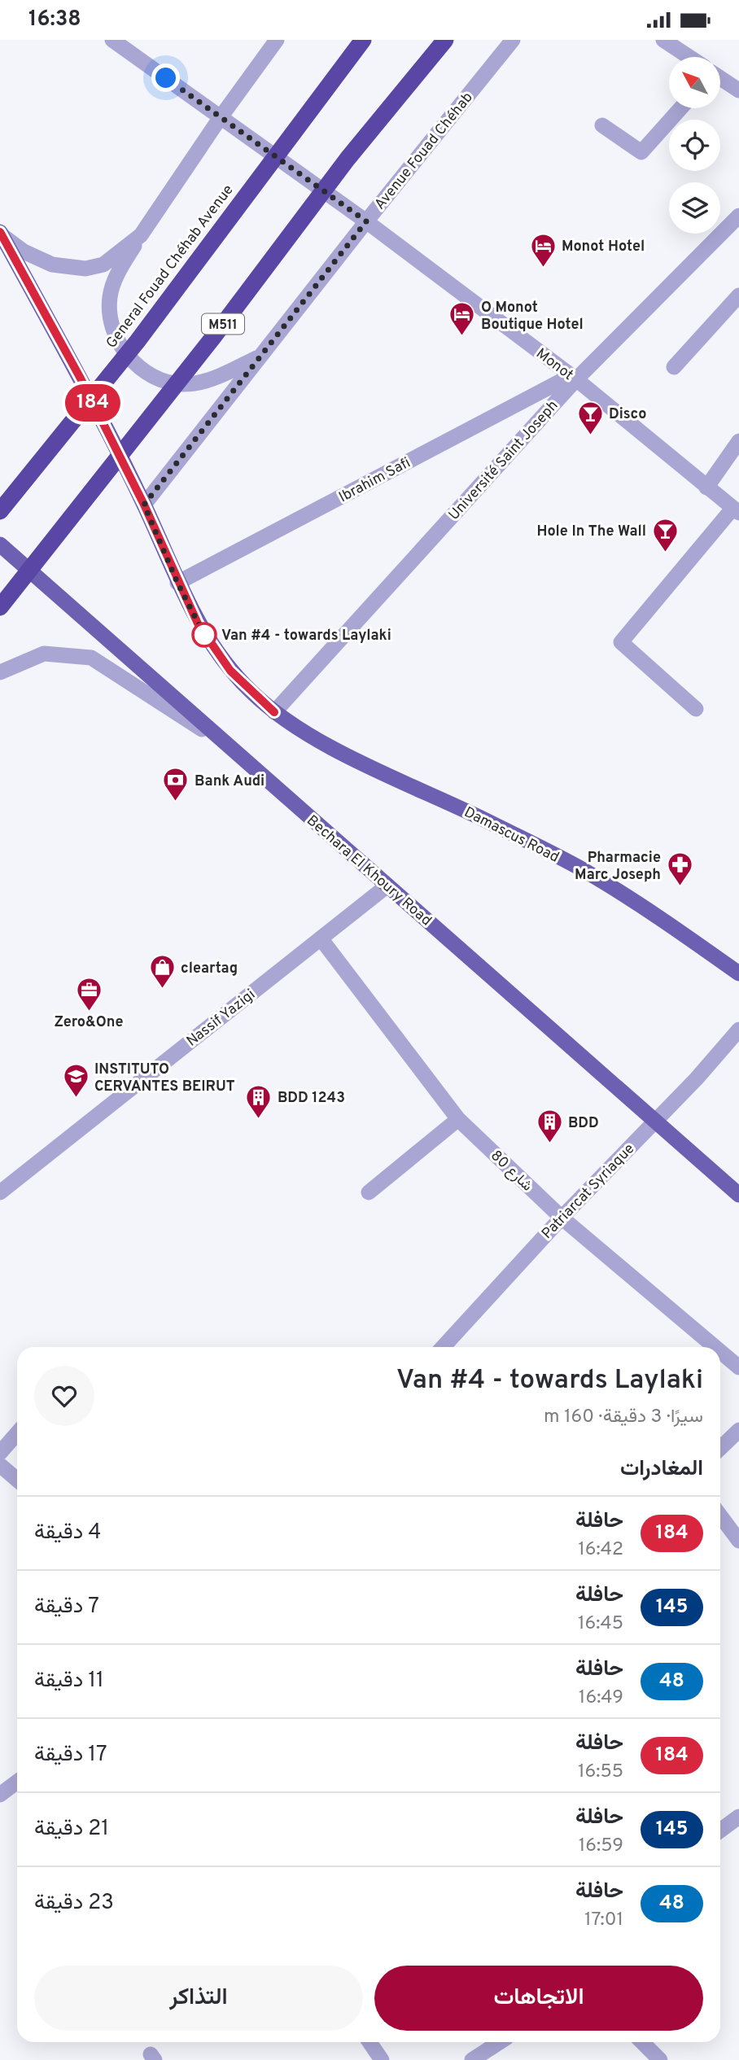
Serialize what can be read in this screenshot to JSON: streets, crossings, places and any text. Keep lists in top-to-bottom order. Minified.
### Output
{"streets":{"highway":["General Fouad Chéhab Avenue","M511"],"main road":["Damascus Road","Bechara El Khoury Road"],"street":["Avenue Fouad Chéhab","Monot","Université Saint Joseph","Ibrahim Safi","Nassif Yazigi","شارع 80","Patriarcat Syriaque"]},"crossings":[["Avenue Fouad Chéhab","Monot"],["Avenue Fouad Chéhab","Damascus Road"],["Monot","Université Saint Joseph"],["Monot","Ibrahim Safi"],["Université Saint Joseph","Ibrahim Safi"],["Université Saint Joseph","Damascus Road"],["Ibrahim Safi","Damascus Road"],["Bechara El Khoury Road","Nassif Yazigi"],["Bechara El Khoury Road","Patriarcat Syriaque"],["Nassif Yazigi","شارع 80"],["شارع 80","Patriarcat Syriaque"]],"places":{"hotel":["Monot Hotel","O Monot Boutique Hotel"],"bar":["Disco","Hole In The Wall"],"other":["Van #4 - towards Laylaki"],"bank":["Bank Audi"],"pharmacy":["Pharmacie Marc Joseph"],"shop":["cleartag"],"office":["Zero&One"],"school or university":["INSTITUTO CERVANTES BEIRUT"],"building":["BDD 1243","BDD"]},"lines":["bus line 184"],"north":"top left","page":{"status":"16:38","on_map":"184","heading":[["Van #4 - towards Laylaki","سيرًا · 3 دقيقة · 160 m"],"المغادرات"],"list":[{"mark":"184","name":"حافلة","note":"16:42","value":"4 دقيقة"},{"mark":"145","name":"حافلة","note":"16:45","value":"7 دقيقة"},{"mark":"48","name":"حافلة","note":"16:49","value":"11 دقيقة"},{"mark":"184","name":"حافلة","note":"16:55","value":"17 دقيقة"},{"mark":"145","name":"حافلة","note":"16:59","value":"21 دقيقة"},{"mark":"48","name":"حافلة","note":"17:01","value":"23 دقيقة"}],"buttons":["الاتجاهات","التذاكر"]}}
